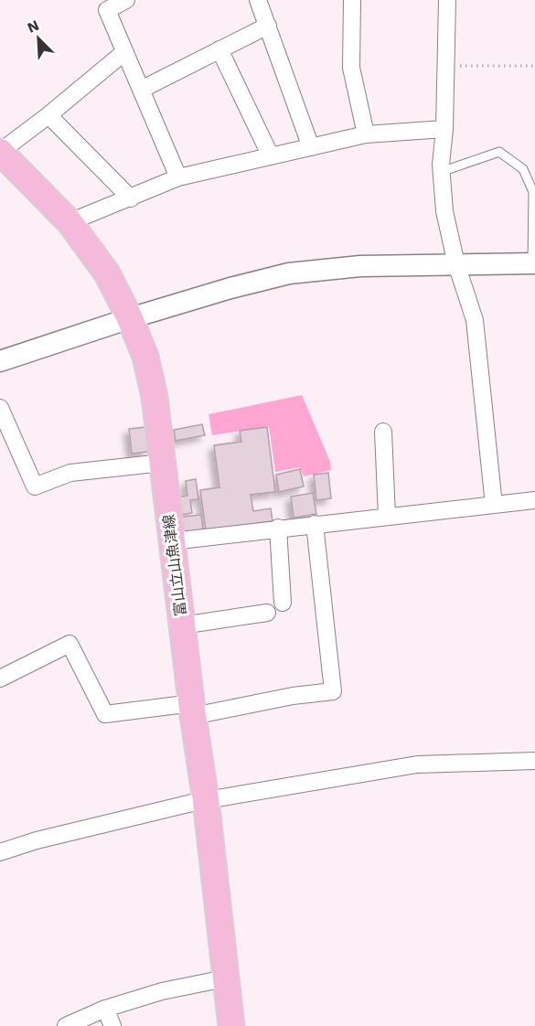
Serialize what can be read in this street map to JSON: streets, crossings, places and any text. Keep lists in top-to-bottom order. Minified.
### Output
{"streets":{"main road":["富山立山魚津線"]},"north":"top left"}
